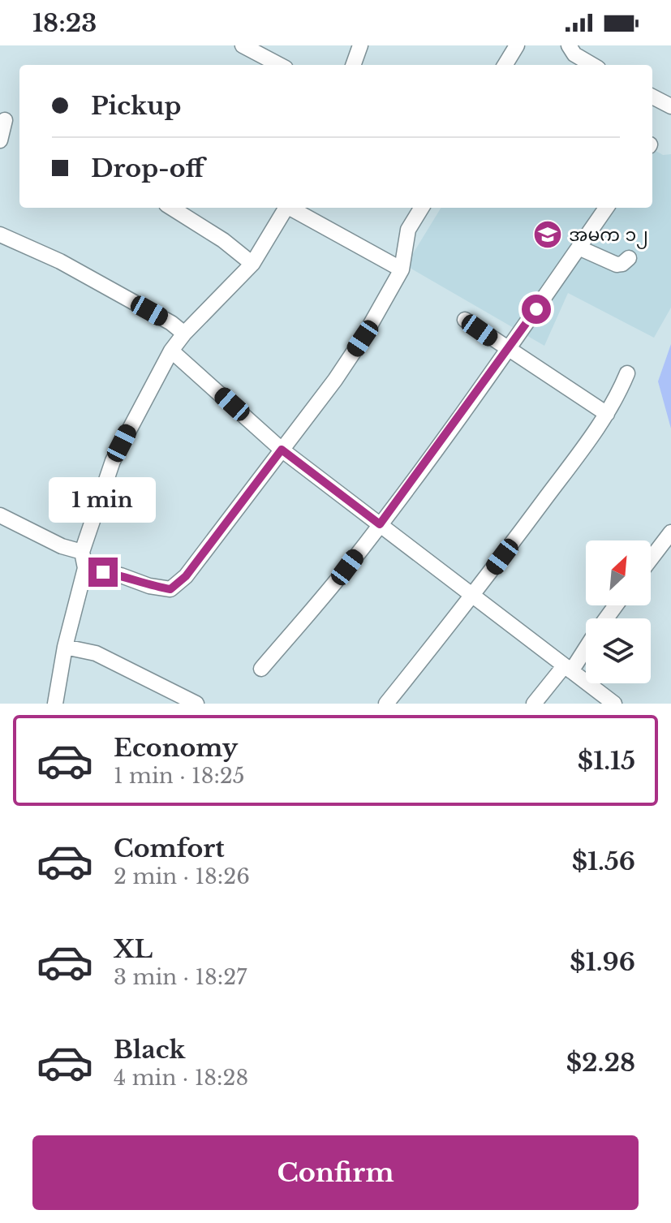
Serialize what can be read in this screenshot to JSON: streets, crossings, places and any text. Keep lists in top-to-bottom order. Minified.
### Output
{"places":{"school or university":["အမက ၁၂"]},"north":"top right","page":{"status":"18:23","banner":["Pickup","Drop-off"],"bubble":"1 min","list":[{"name":"Economy","note":"1 min · 18:25","value":"$1.15"},{"name":"Comfort","note":"2 min · 18:26","value":"$1.56"},{"name":"XL","note":"3 min · 18:27","value":"$1.96"},{"name":"Black","note":"4 min · 18:28","value":"$2.28"}],"buttons":"Confirm"}}
